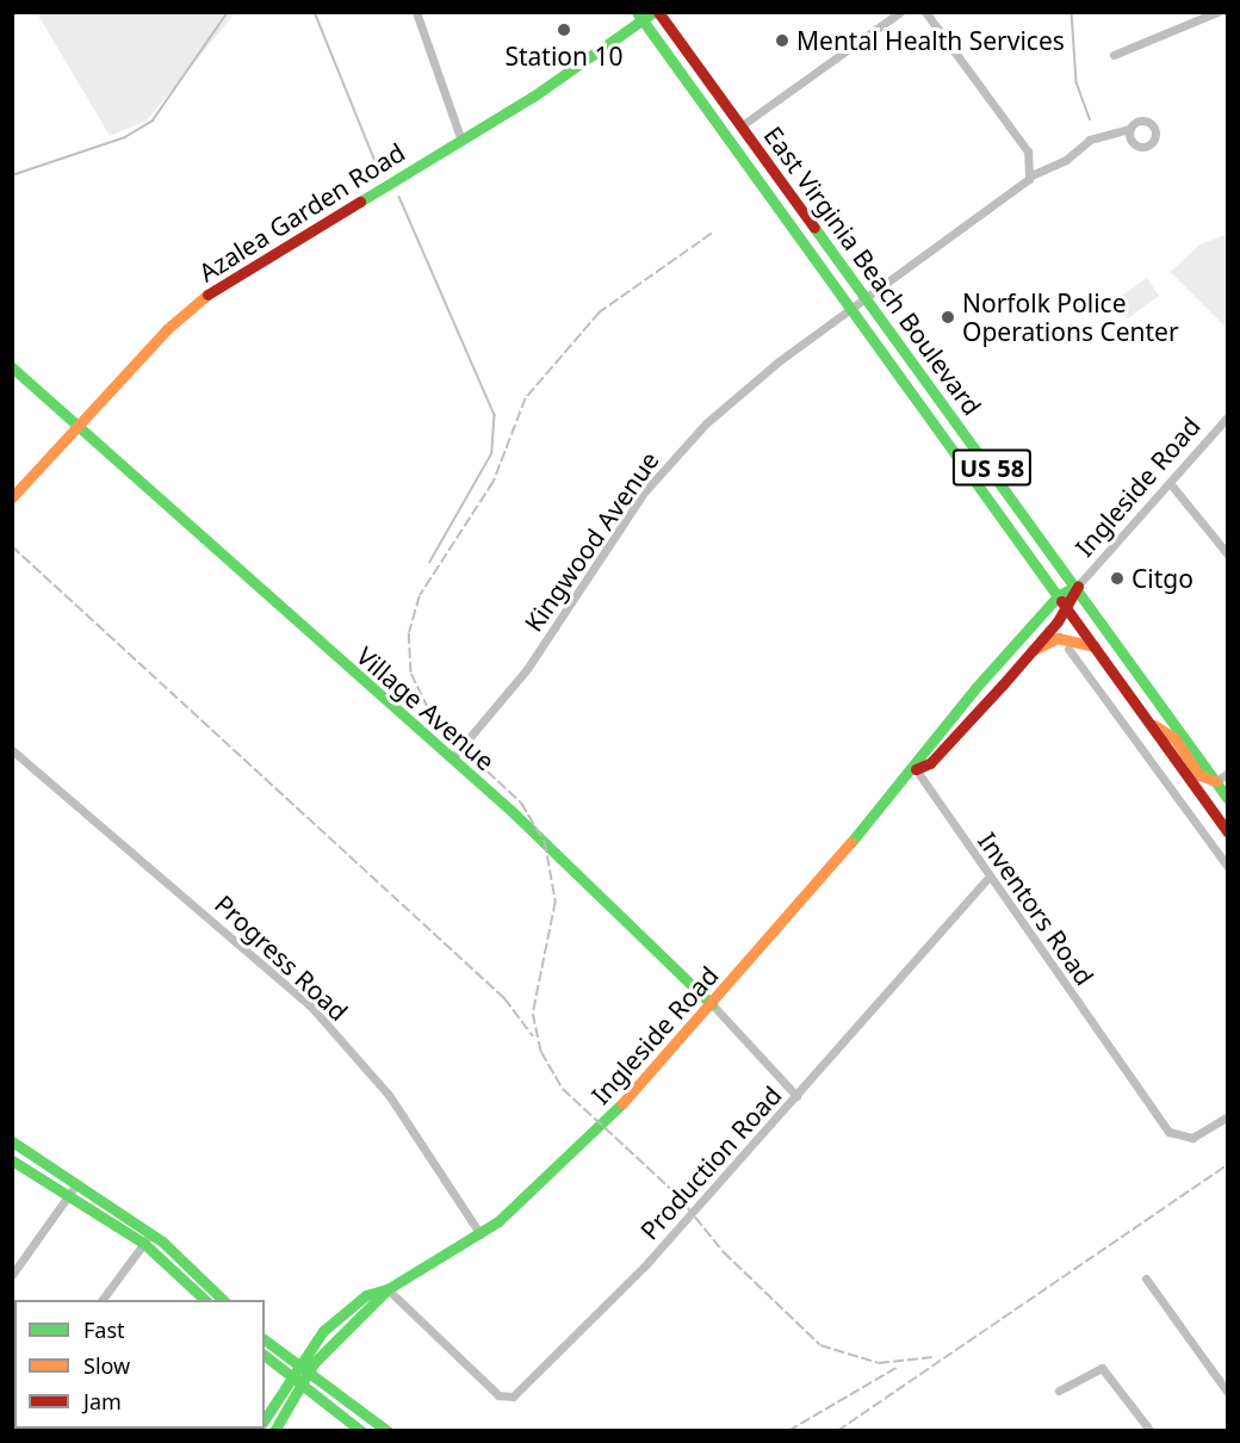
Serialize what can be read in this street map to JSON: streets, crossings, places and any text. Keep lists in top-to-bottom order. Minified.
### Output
{"streets":{"main road":["Azalea Garden Road","East Virginia Beach Boulevard","US 58","Ingleside Road","Village Avenue"],"street":["Kingwood Avenue","Inventors Road","Progress Road","Production Road"]},"crossings":[["Azalea Garden Road","East Virginia Beach Boulevard"],["Azalea Garden Road","Village Avenue"],["East Virginia Beach Boulevard","Ingleside Road"],["East Virginia Beach Boulevard","Kingwood Avenue"],["Ingleside Road","Village Avenue"],["Ingleside Road","Inventors Road"],["Ingleside Road","Progress Road"],["Ingleside Road","Production Road"],["Kingwood Avenue","Village Avenue"],["Village Avenue","Production Road"],["Inventors Road","Production Road"]],"places":["Station 10","Mental Health Services","Norfolk Police Operations Center","Citgo"],"legend":["Fast","Slow","Jam"]}
